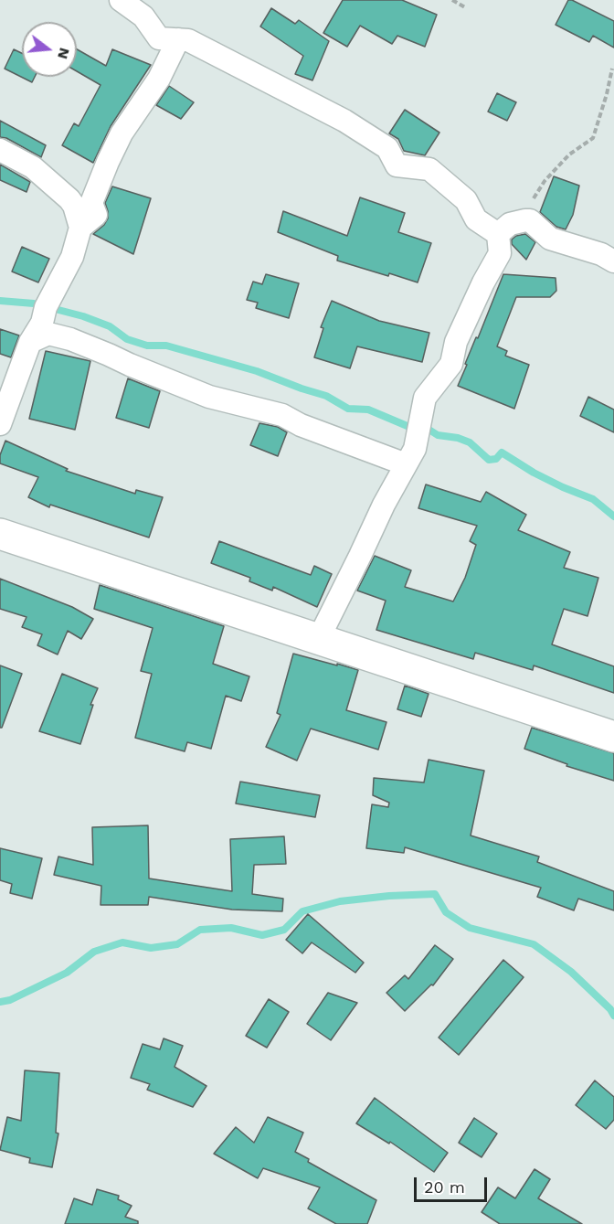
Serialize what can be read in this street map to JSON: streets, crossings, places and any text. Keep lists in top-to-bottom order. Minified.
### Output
{"scale_bar":"20 m","north":"right"}
